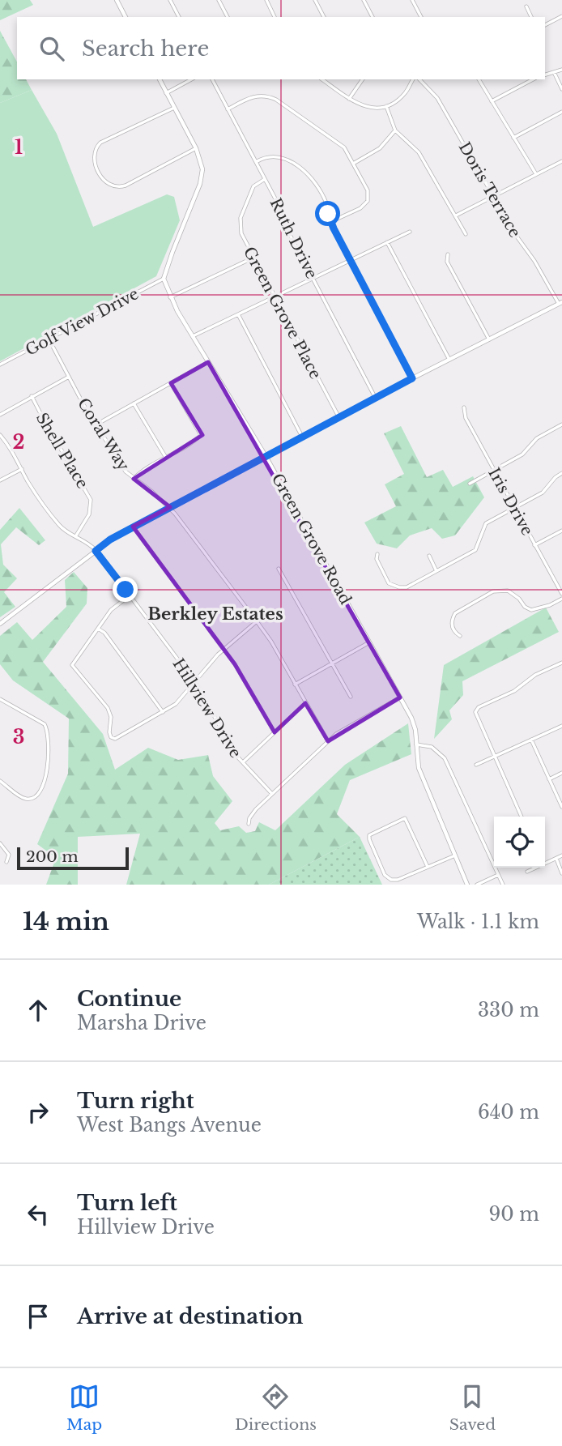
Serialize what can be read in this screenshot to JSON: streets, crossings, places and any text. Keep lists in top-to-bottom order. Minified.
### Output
{"streets":{"street":["Doris Terrace","Ruth Drive","Green Grove Place","Golf View Drive","Coral Way","Shell Place","Iris Drive","Green Grove Road","Hillview Drive"]},"crossings":[["Ruth Drive","Green Grove Place"],["Golf View Drive","Coral Way"],["Golf View Drive","Green Grove Road"],["Shell Place","Hillview Drive"]],"districts":["Berkley Estates"],"scale_bar":"200 m","page":{"search":"Search here","scale":"200 m","heading":["14 min","Walk · 1.1 km"],"list":[["Continue","Marsha Drive","330 m"],["Turn right","West Bangs Avenue","640 m"],["Turn left","Hillview Drive","90 m"],"Arrive at destination"],"nav":["Map","Directions","Saved"]},"grid":{"rows":["1","2","3"]}}
